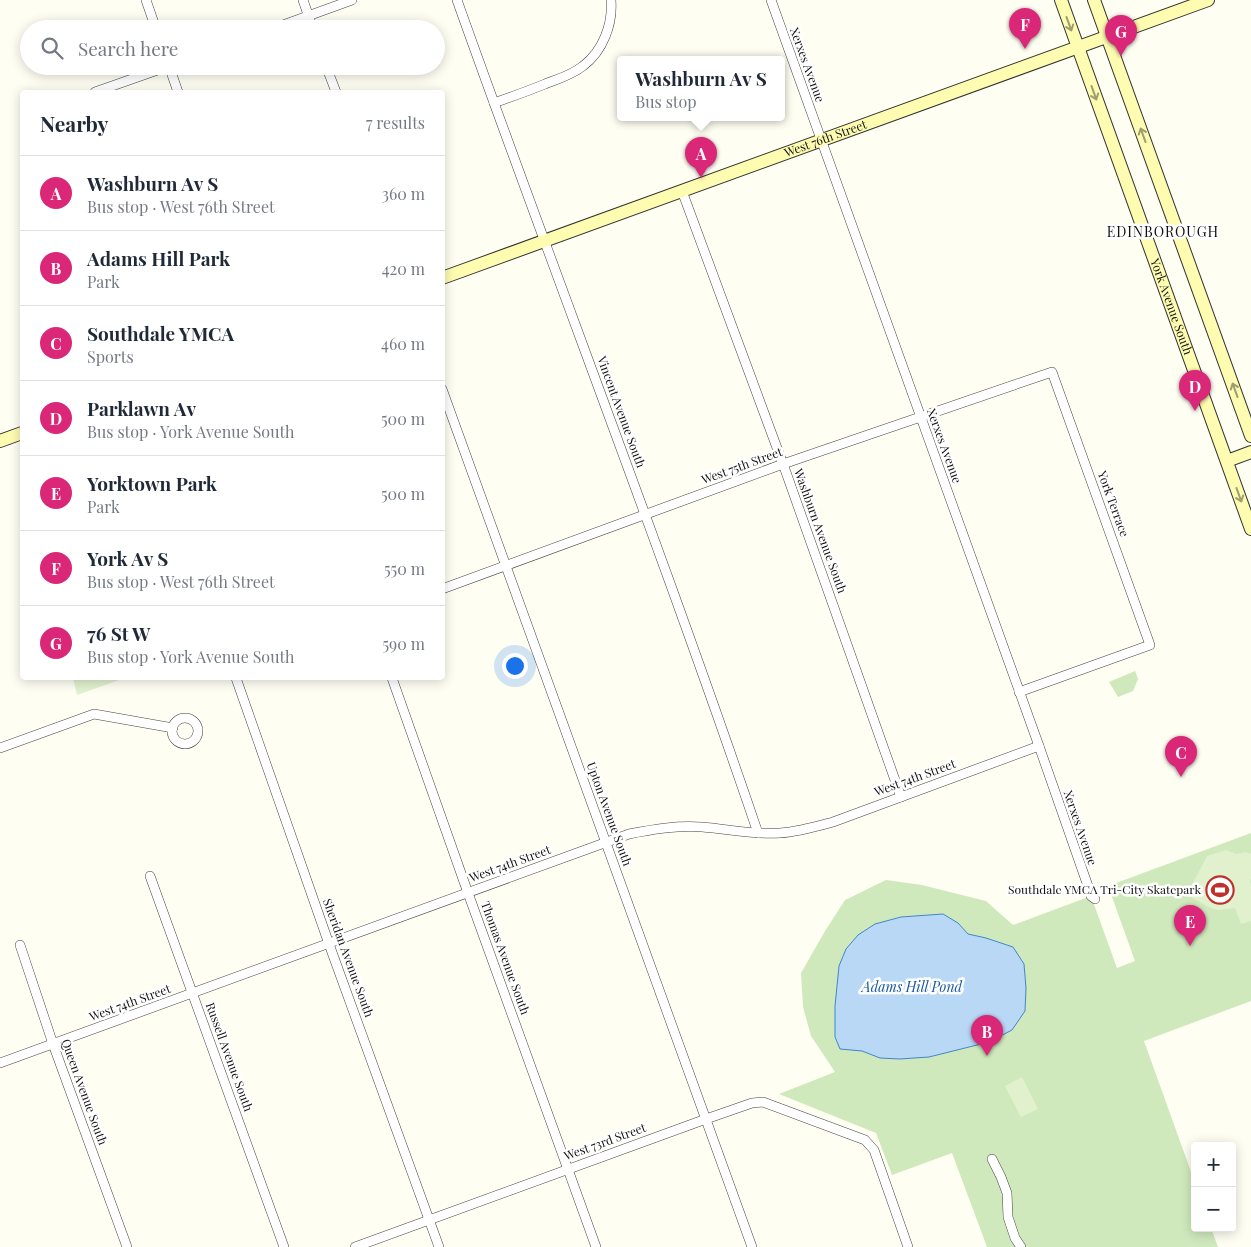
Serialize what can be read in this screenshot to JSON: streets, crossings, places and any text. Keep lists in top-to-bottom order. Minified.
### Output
{"streets":{"street":["Xerxes Avenue","West 76th Street","York Avenue South","Vincent Avenue South","West 75th Street","York Terrace","Washburn Avenue South","West 74th Street","Upton Avenue South","Sheridan Avenue South","Thomas Avenue South","Russell Avenue South","Queen Avenue South","West 73rd Street"]},"crossings":[["Xerxes Avenue","West 76th Street"],["Xerxes Avenue","West 75th Street"],["Xerxes Avenue","York Terrace"],["Xerxes Avenue","West 74th Street"],["West 76th Street","York Avenue South"],["West 76th Street","Vincent Avenue South"],["West 76th Street","Washburn Avenue South"],["Vincent Avenue South","West 75th Street"],["Vincent Avenue South","West 74th Street"],["West 75th Street","York Terrace"],["West 75th Street","Washburn Avenue South"],["West 75th Street","Upton Avenue South"],["Washburn Avenue South","West 74th Street"],["West 74th Street","Upton Avenue South"],["West 74th Street","Sheridan Avenue South"],["West 74th Street","Thomas Avenue South"],["West 74th Street","Russell Avenue South"],["West 74th Street","Queen Avenue South"],["Upton Avenue South","West 73rd Street"],["Sheridan Avenue South","West 73rd Street"],["Thomas Avenue South","West 73rd Street"]],"districts":["EDINBOROUGH"],"water":["Adams Hill Pond"],"places":{"sports":["Southdale YMCA Tri-City Skatepark"]},"page":{"pins":["F","G","A","D","C","E","B"],"search":"Search here","popup":["Washburn Av S","Bus stop"],"heading":["Nearby","7 results"],"list":[{"mark":"A","name":"Washburn Av S","note":"Bus stop · West 76th Street","value":"360 m"},{"mark":"B","name":"Adams Hill Park","note":"Park","value":"420 m"},{"mark":"C","name":"Southdale YMCA","note":"Sports","value":"460 m"},{"mark":"D","name":"Parklawn Av","note":"Bus stop · York Avenue South","value":"500 m"},{"mark":"E","name":"Yorktown Park","note":"Park","value":"500 m"},{"mark":"F","name":"York Av S","note":"Bus stop · West 76th Street","value":"550 m"},{"mark":"G","name":"76 St W","note":"Bus stop · York Avenue South","value":"590 m"}],"map_buttons":["+","−"]}}
